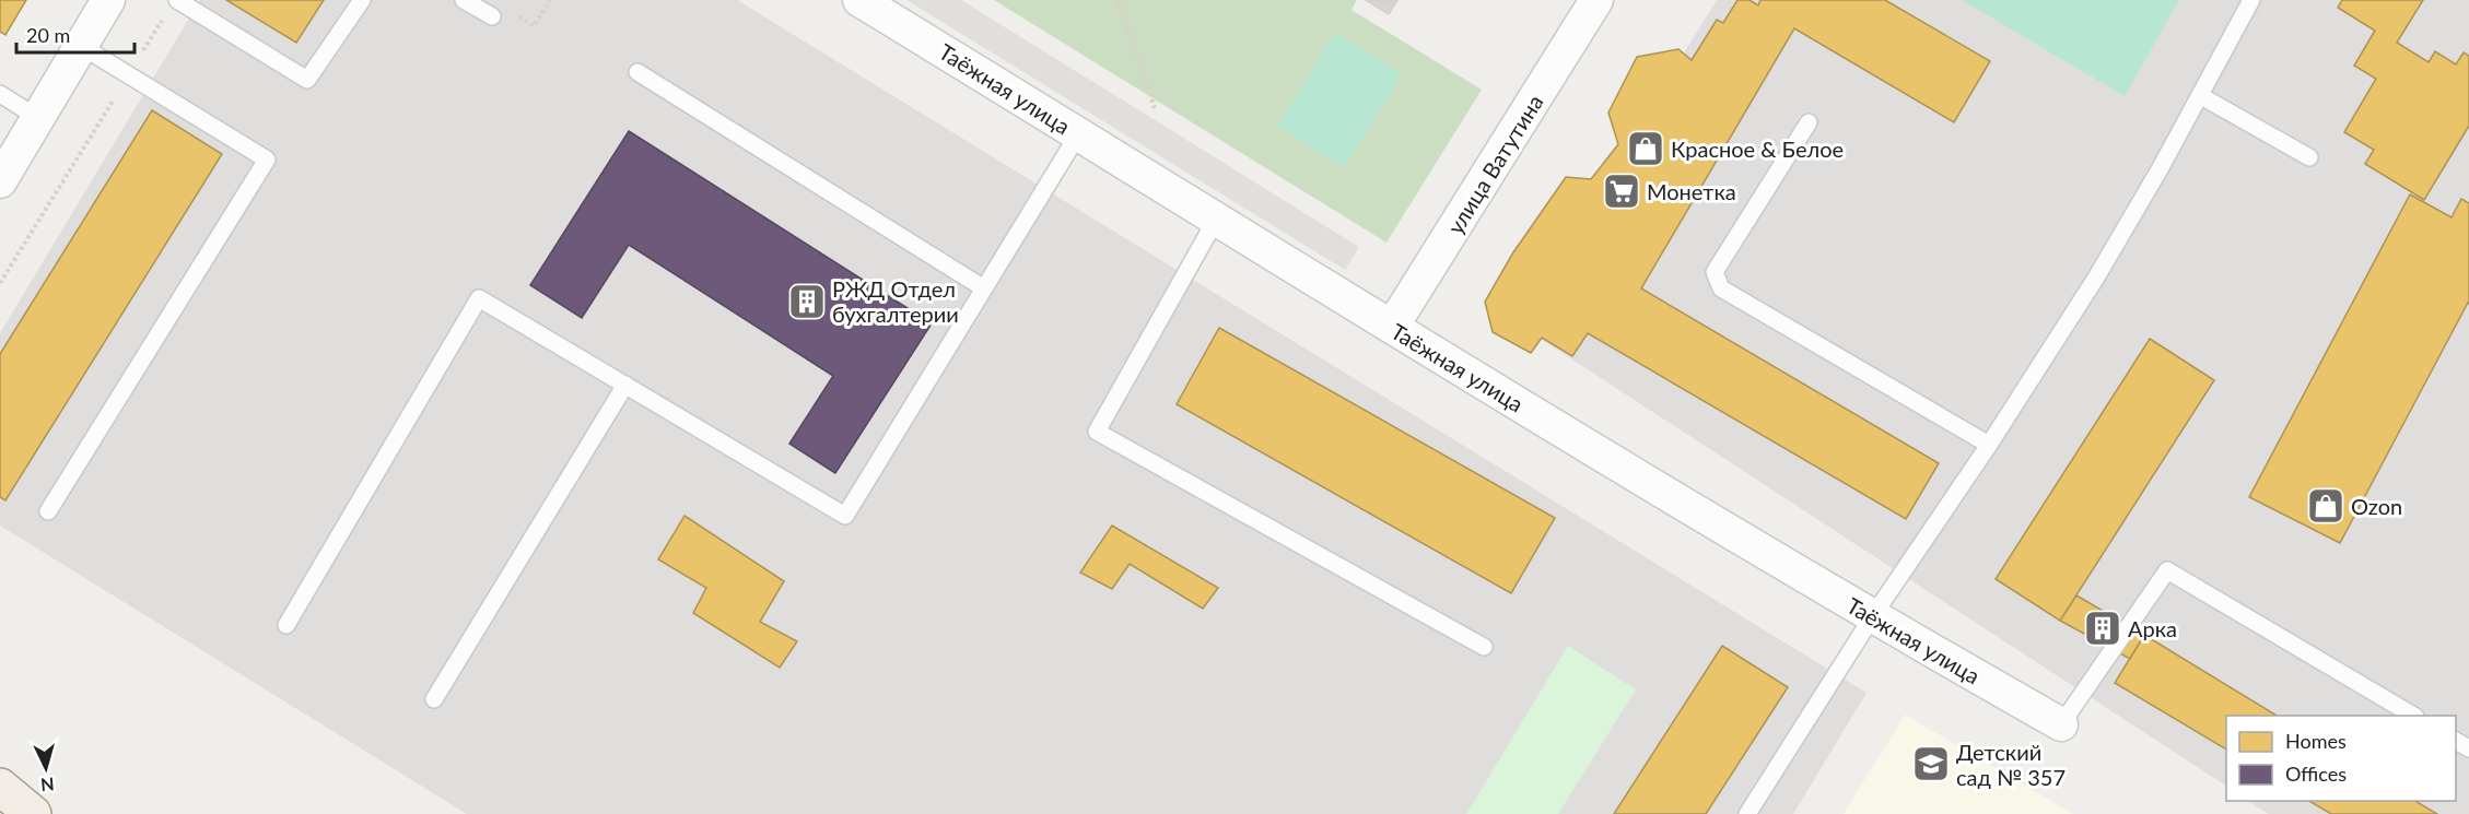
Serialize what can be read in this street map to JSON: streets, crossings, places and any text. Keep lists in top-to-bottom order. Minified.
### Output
{"streets":{"street":["Таёжная улица","улица Ватутина"]},"crossings":[["Таёжная улица","улица Ватутина"]],"places":{"shop":["Красное & Белое","Ozon"],"supermarket":["Монетка"],"building":["РЖД Отдел бухгалтерии","Арка"],"school or university":["Детский сад № 357"]},"legend":["Homes","Offices"],"scale_bar":"20 m","north":"bottom"}
